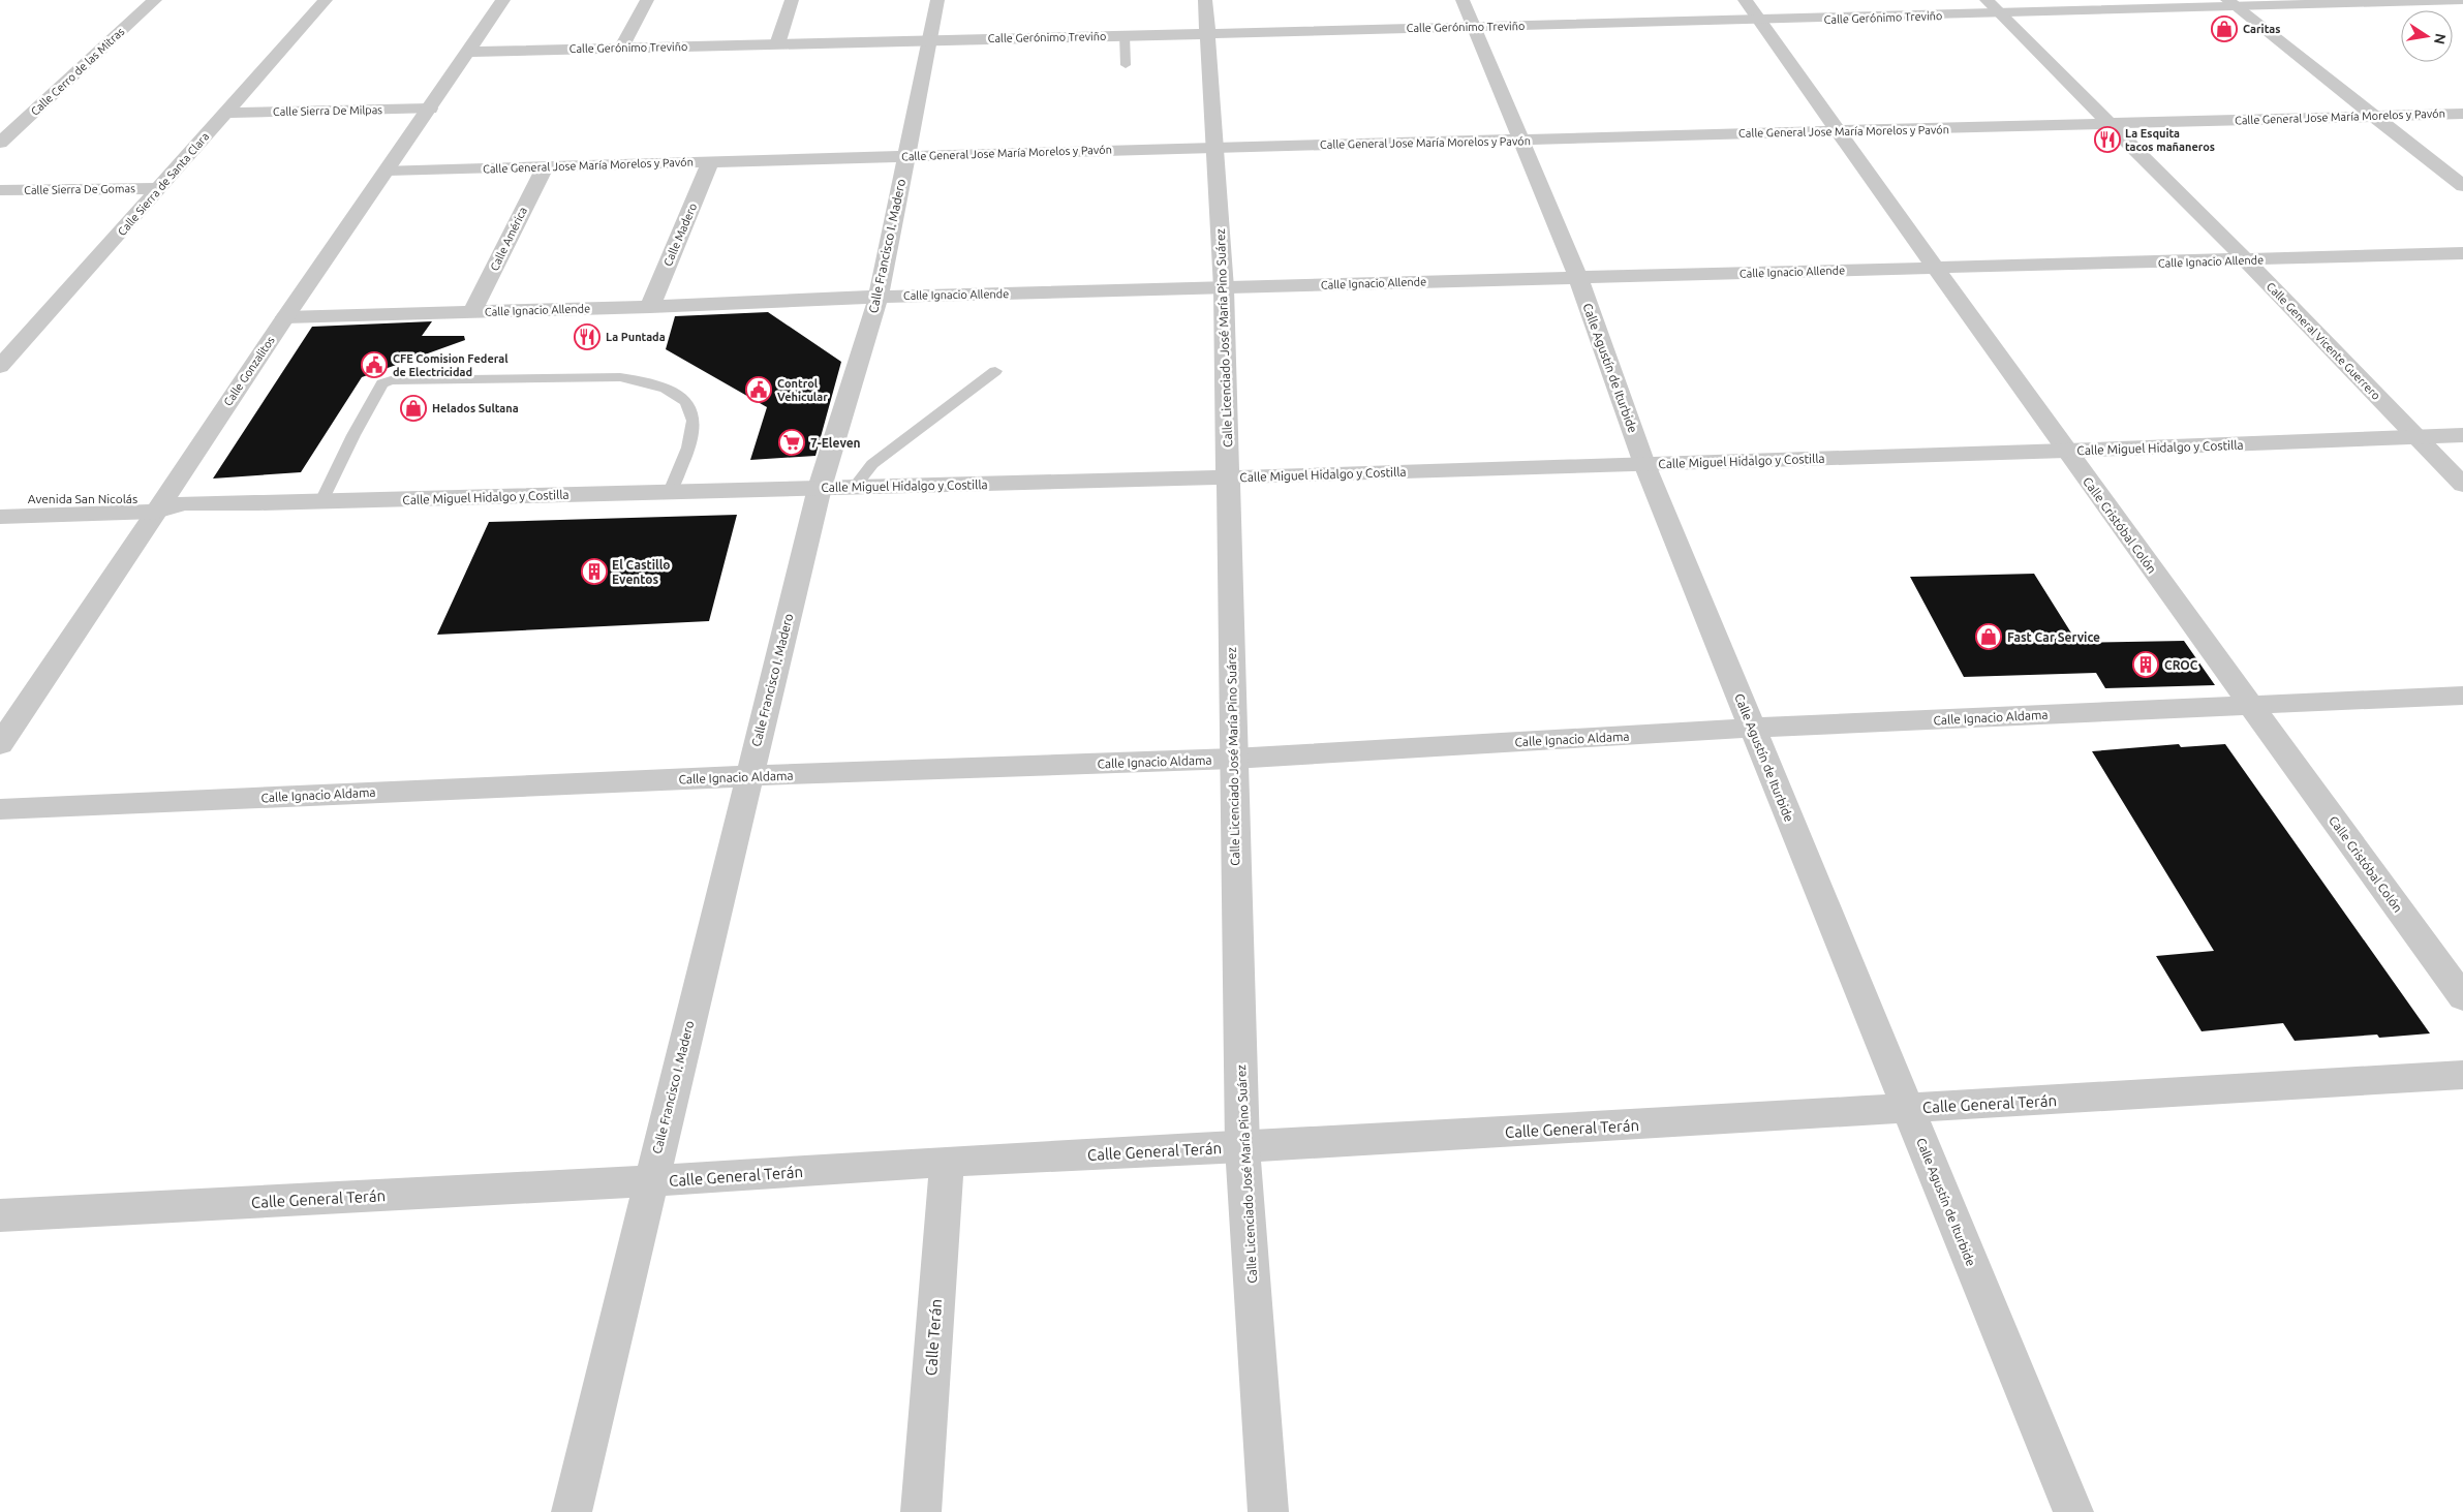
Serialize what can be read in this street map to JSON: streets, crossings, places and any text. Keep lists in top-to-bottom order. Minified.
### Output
{"streets":{"street":["Calle Gerónimo Treviño","Calle Cerro de las Mitras","Calle Sierra De Milpas","Calle General Jose María Morelos y Pavón","Calle Sierra de Santa Clara","Calle Sierra De Gomas","Calle Madero","Calle América","Calle Francisco I. Madero","Calle Ignacio Allende","Calle Licenciado José María Pino Suárez","Calle General Vicente Guerrero","Calle Agustín de Iturbide","Calle Gonzalitos","Calle Miguel Hidalgo y Costilla","Avenida San Nicolás","Calle Cristóbal Colón","Calle Ignacio Aldama","Calle General Terán","Calle Terán"]},"crossings":[["Calle Gerónimo Treviño","Calle Francisco I. Madero"],["Calle Gerónimo Treviño","Calle Licenciado José María Pino Suárez"],["Calle Gerónimo Treviño","Calle General Vicente Guerrero"],["Calle Gerónimo Treviño","Calle Agustín de Iturbide"],["Calle Gerónimo Treviño","Calle Gonzalitos"],["Calle Gerónimo Treviño","Calle Cristóbal Colón"],["Calle Sierra De Milpas","Calle Sierra de Santa Clara"],["Calle Sierra De Milpas","Calle Gonzalitos"],["Calle General Jose María Morelos y Pavón","Calle Madero"],["Calle General Jose María Morelos y Pavón","Calle América"],["Calle General Jose María Morelos y Pavón","Calle Francisco I. Madero"],["Calle General Jose María Morelos y Pavón","Calle Licenciado José María Pino Suárez"],["Calle General Jose María Morelos y Pavón","Calle General Vicente Guerrero"],["Calle General Jose María Morelos y Pavón","Calle Agustín de Iturbide"],["Calle General Jose María Morelos y Pavón","Calle Gonzalitos"],["Calle General Jose María Morelos y Pavón","Calle Cristóbal Colón"],["Calle Sierra de Santa Clara","Calle Sierra De Gomas"],["Calle Madero","Calle Ignacio Allende"],["Calle América","Calle Ignacio Allende"],["Calle Francisco I. Madero","Calle Ignacio Allende"],["Calle Francisco I. Madero","Calle Miguel Hidalgo y Costilla"],["Calle Francisco I. Madero","Calle Ignacio Aldama"],["Calle Francisco I. Madero","Calle General Terán"],["Calle Ignacio Allende","Calle Licenciado José María Pino Suárez"],["Calle Ignacio Allende","Calle General Vicente Guerrero"],["Calle Ignacio Allende","Calle Agustín de Iturbide"],["Calle Ignacio Allende","Calle Gonzalitos"],["Calle Ignacio Allende","Calle Cristóbal Colón"],["Calle Licenciado José María Pino Suárez","Calle Miguel Hidalgo y Costilla"],["Calle Licenciado José María Pino Suárez","Calle Ignacio Aldama"],["Calle Licenciado José María Pino Suárez","Calle General Terán"],["Calle General Vicente Guerrero","Calle Miguel Hidalgo y Costilla"],["Calle Agustín de Iturbide","Calle Miguel Hidalgo y Costilla"],["Calle Agustín de Iturbide","Calle Ignacio Aldama"],["Calle Agustín de Iturbide","Calle General Terán"],["Calle Gonzalitos","Calle Miguel Hidalgo y Costilla"],["Calle Gonzalitos","Avenida San Nicolás"],["Calle Miguel Hidalgo y Costilla","Avenida San Nicolás"],["Calle Miguel Hidalgo y Costilla","Calle Cristóbal Colón"],["Calle Cristóbal Colón","Calle Ignacio Aldama"],["Calle General Terán","Calle Terán"]],"places":{"shop":["Caritas","Helados Sultana","Fast Car Service"],"restaurant":["La Esquita tacos mañaneros","La Puntada"],"public building":["CFE Comision Federal de Electricidad","Control Vehicular"],"supermarket":["7-Eleven"],"building":["El Castillo Eventos","CROC"]},"north":"right"}
